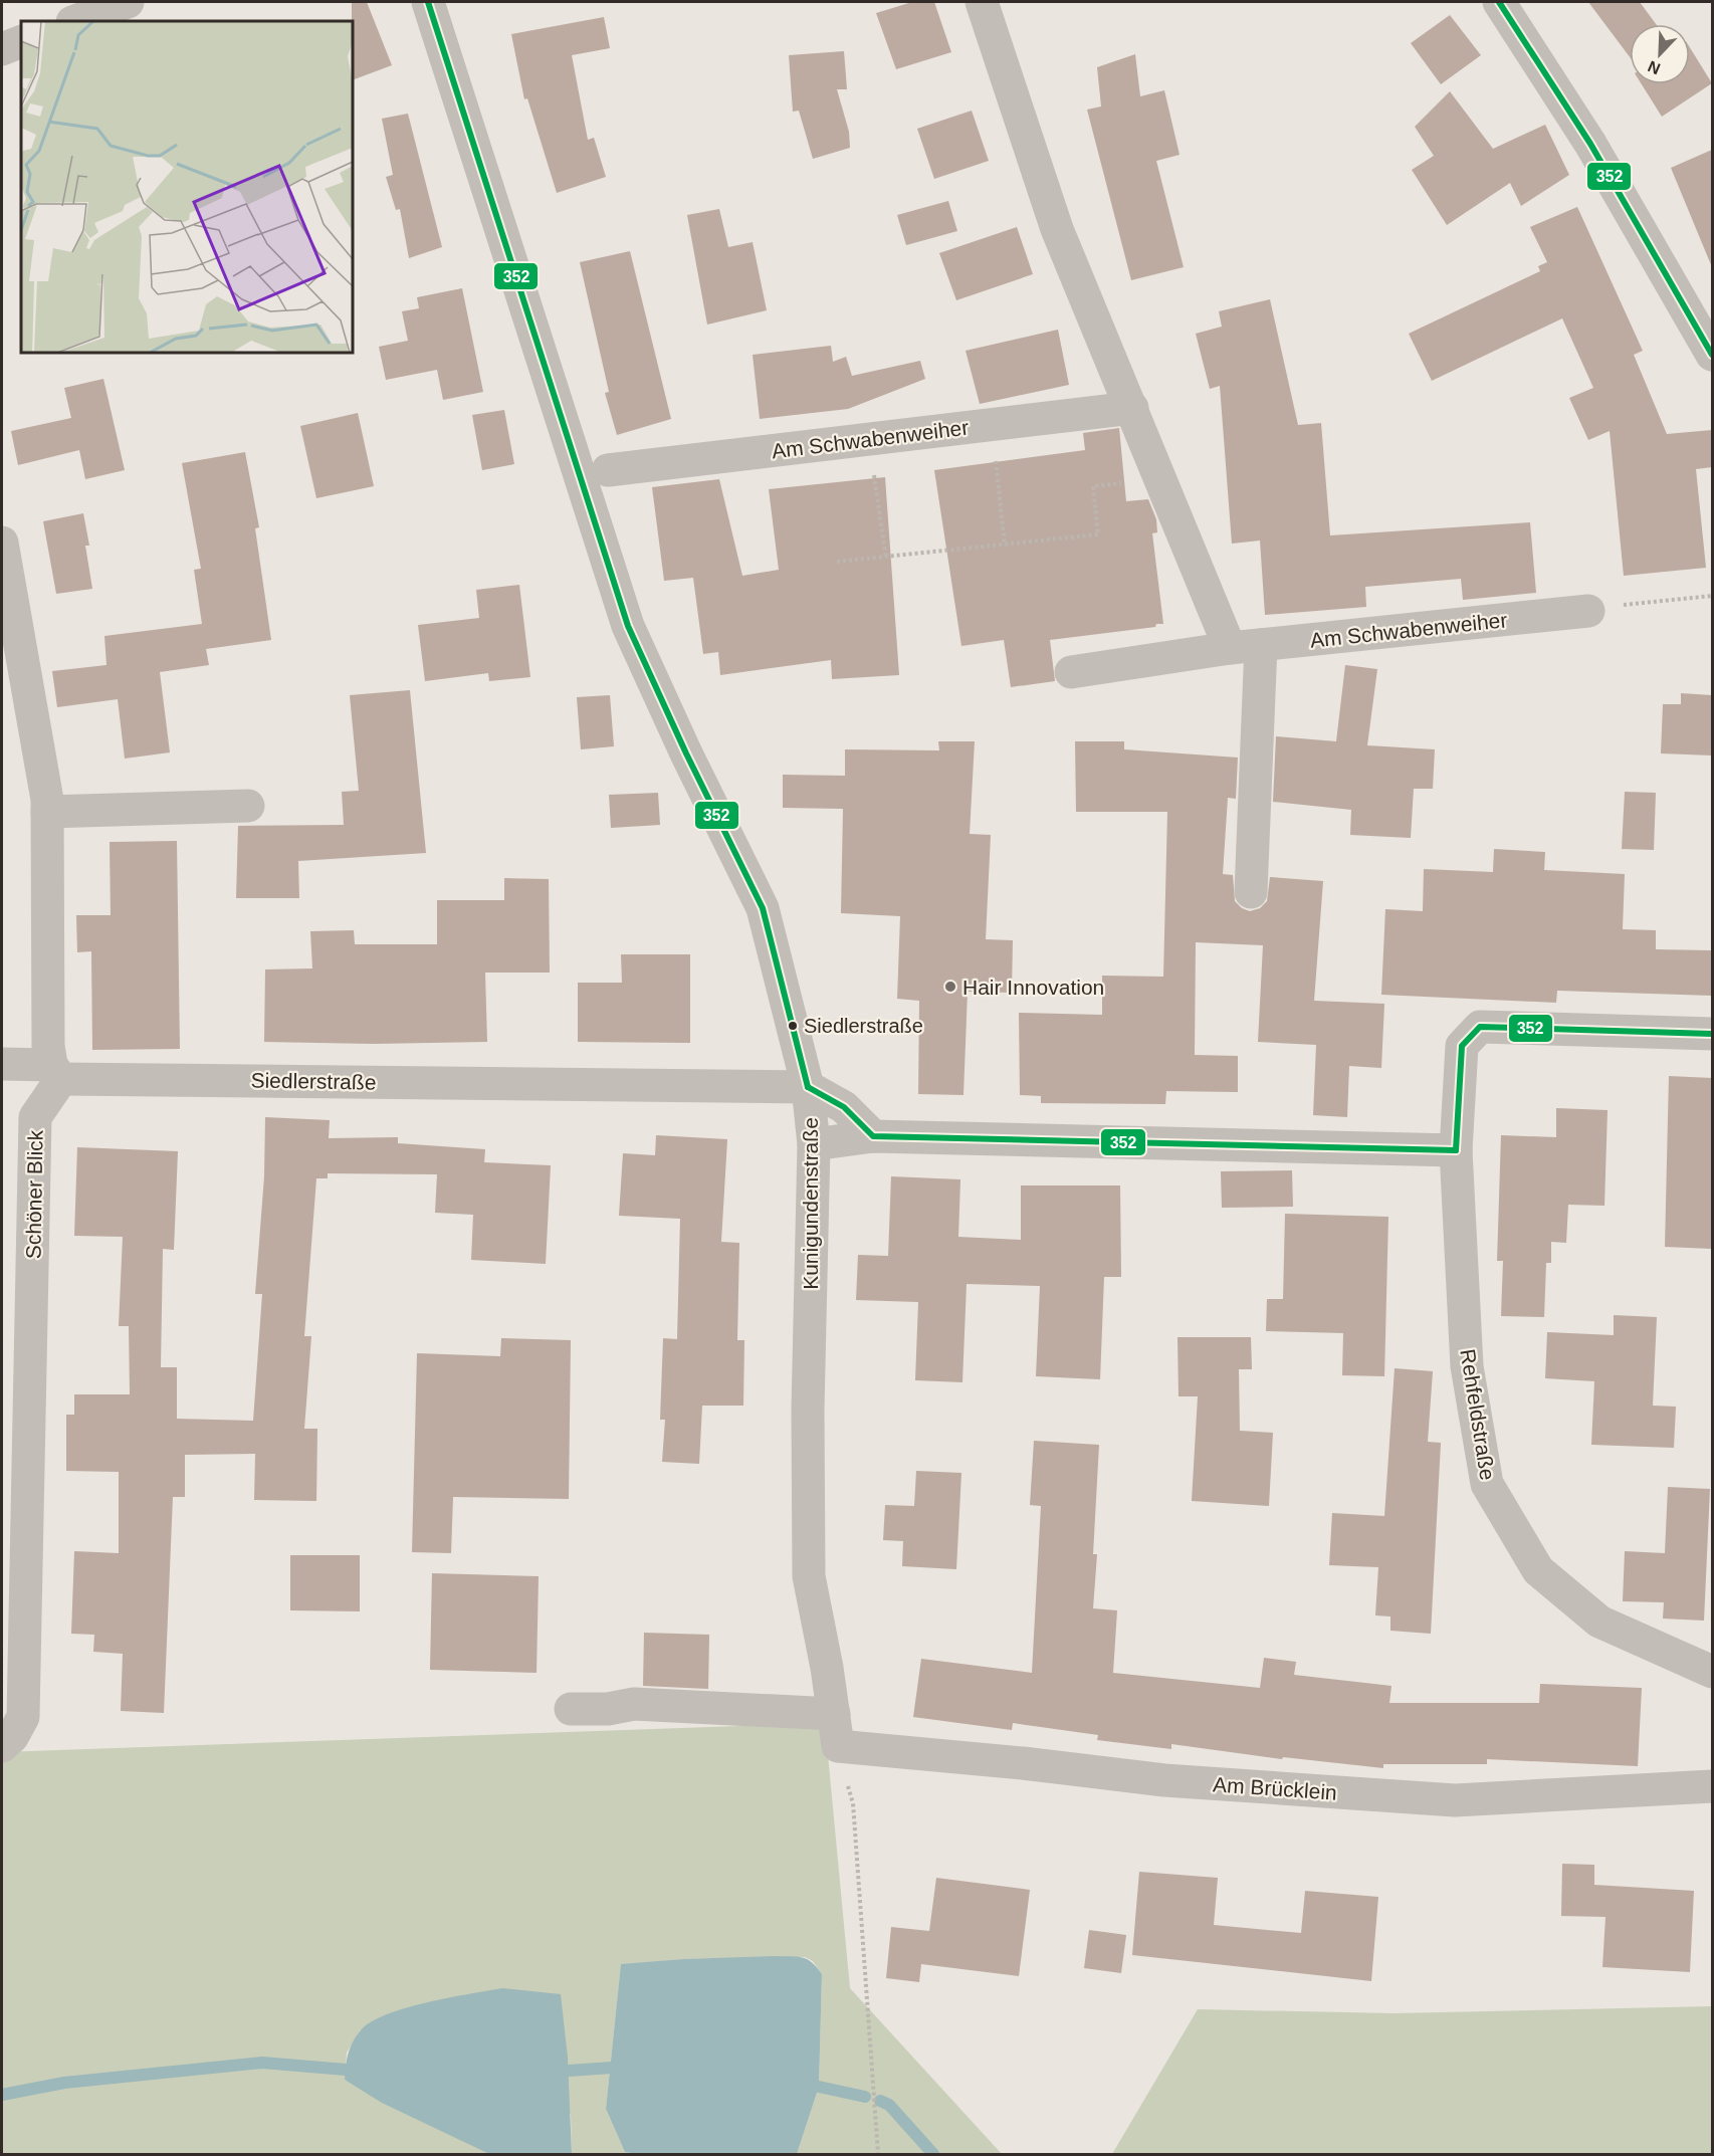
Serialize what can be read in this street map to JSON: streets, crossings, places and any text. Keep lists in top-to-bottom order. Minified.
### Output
{"streets":{"street":["Am Schwabenweiher","Siedlerstraße","Schöner Blick","Kunigundenstraße","Rehfeldstraße","Am Brücklein"]},"crossings":[["Siedlerstraße","Schöner Blick"],["Siedlerstraße","Kunigundenstraße"],["Kunigundenstraße","Am Brücklein"]],"places":["Hair Innovation","Siedlerstraße"],"lines":["transit line 352"],"north":"bottom left"}
